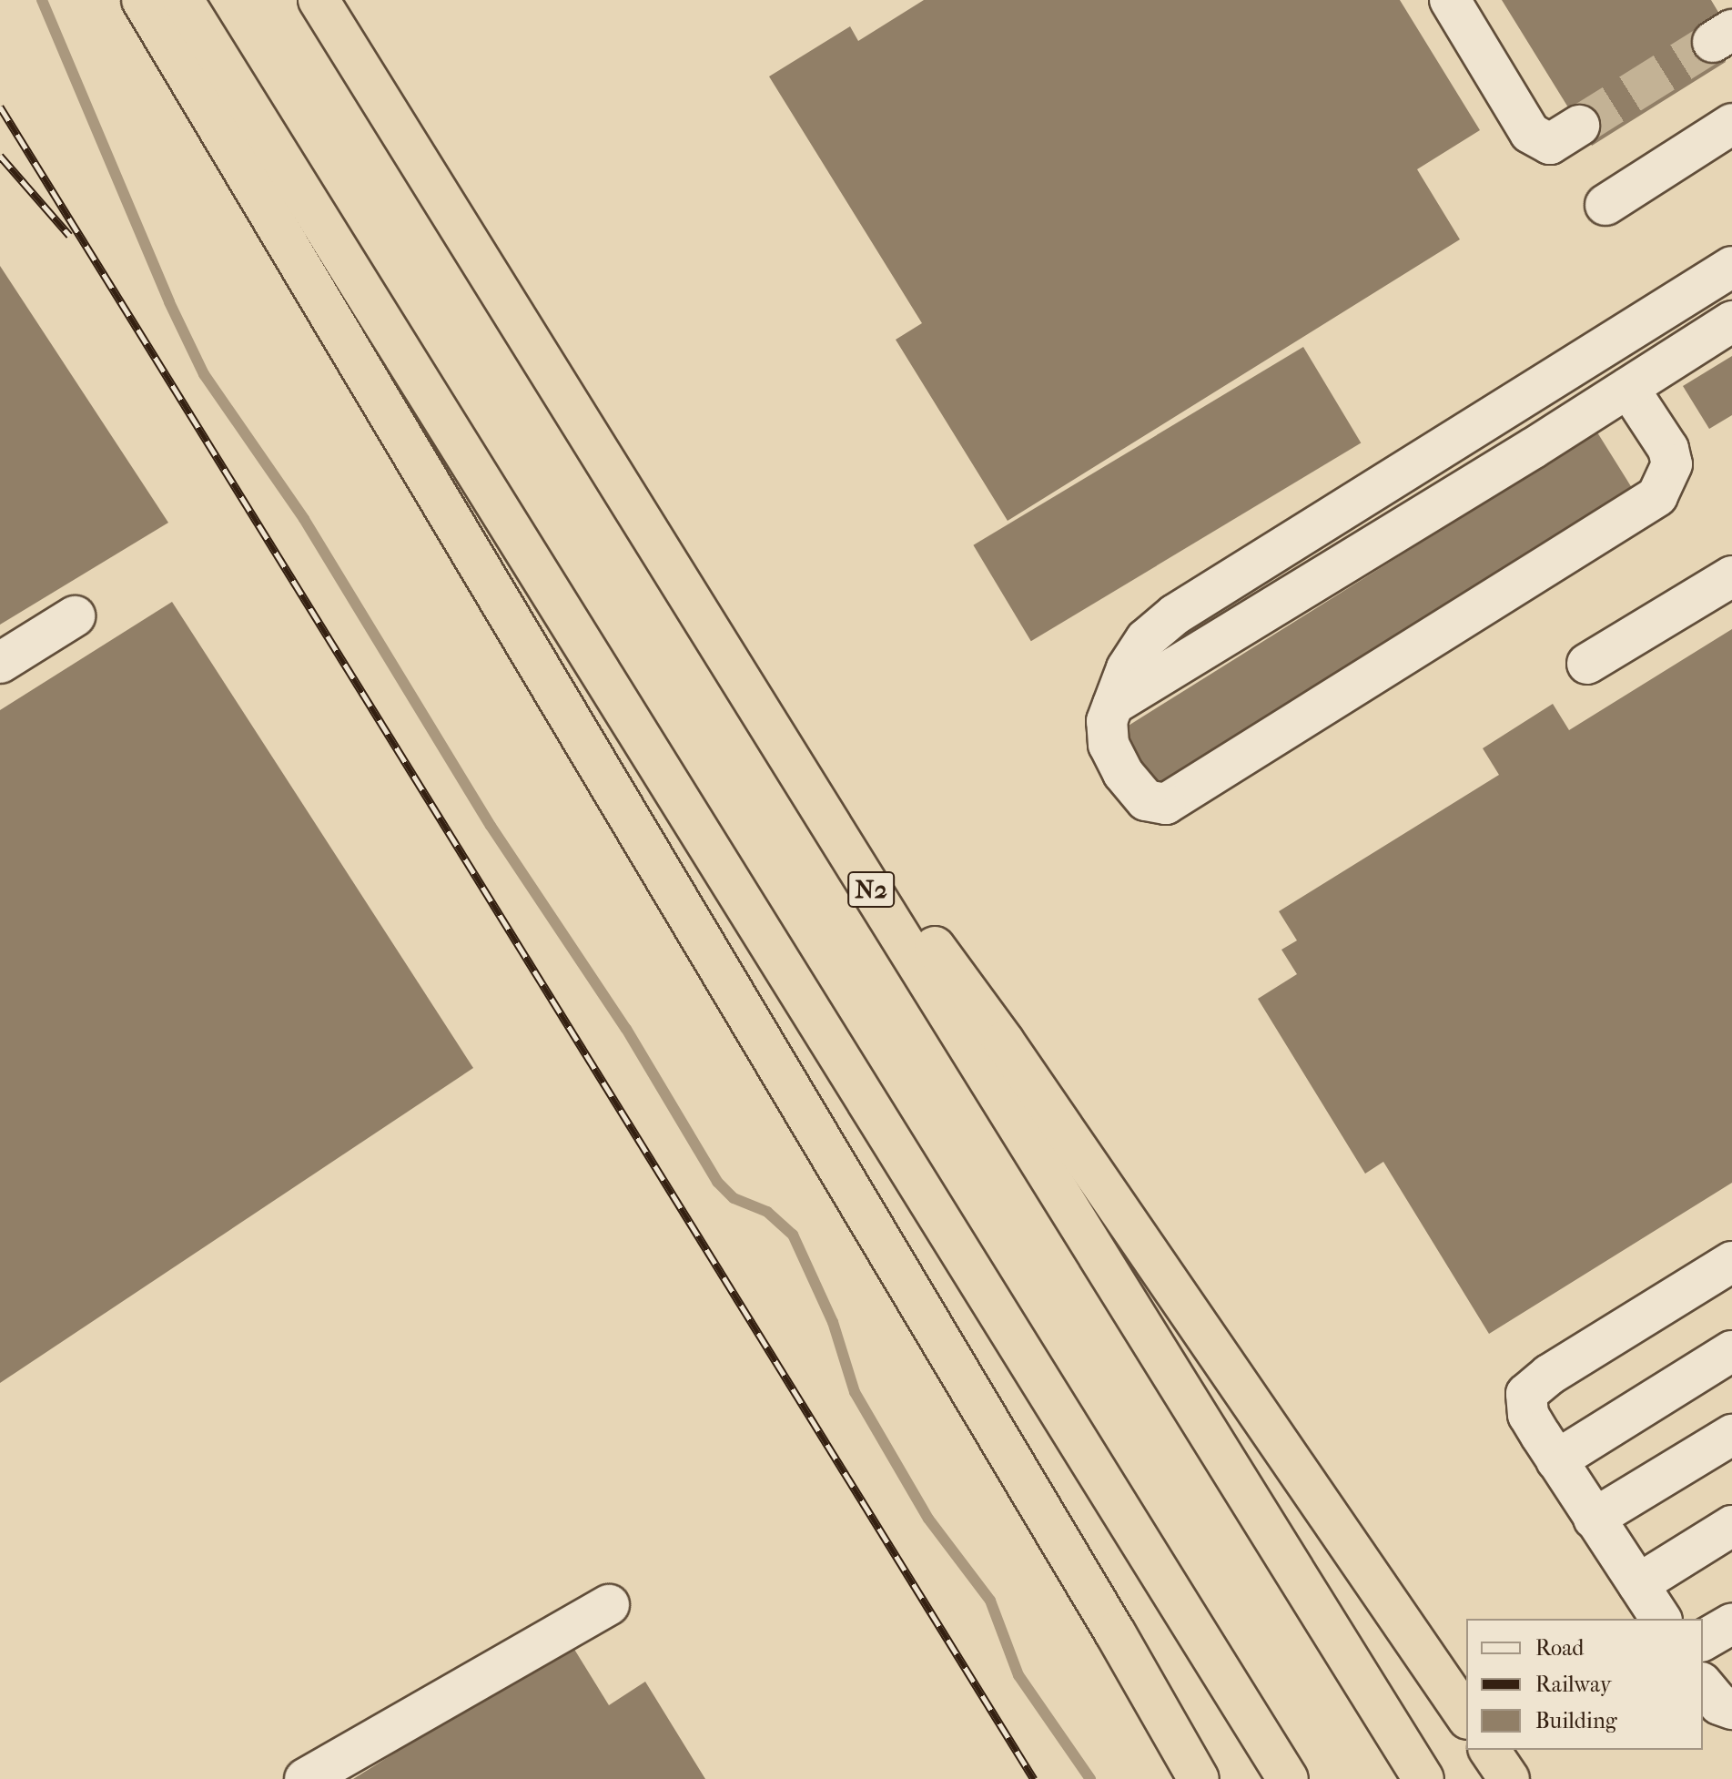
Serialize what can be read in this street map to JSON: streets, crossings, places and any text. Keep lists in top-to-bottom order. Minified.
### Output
{"streets":{"highway":["N2"]},"legend":["Road","Railway","Building"]}
